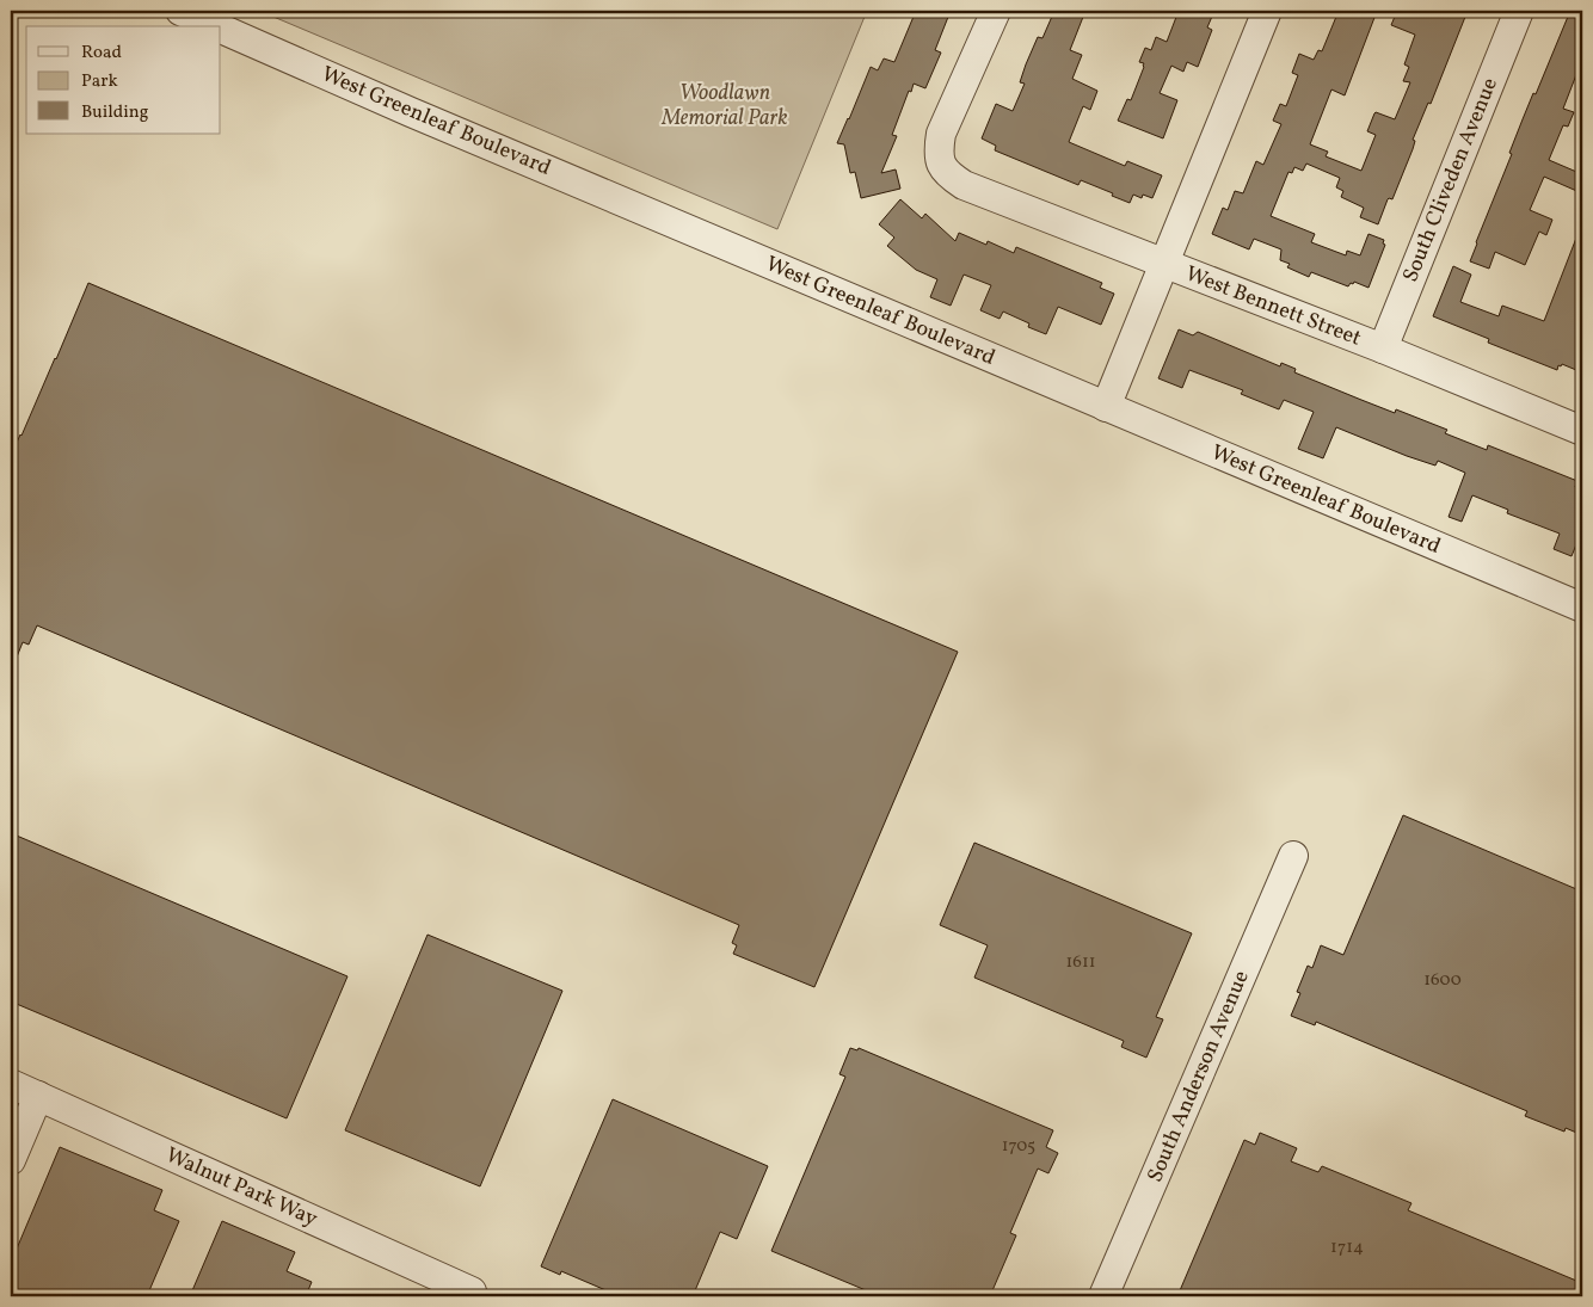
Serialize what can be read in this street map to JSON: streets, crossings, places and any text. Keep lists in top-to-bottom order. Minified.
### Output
{"streets":{"street":["West Greenleaf Boulevard","South Cliveden Avenue","West Bennett Street","South Anderson Avenue","Walnut Park Way"]},"crossings":[["South Cliveden Avenue","West Bennett Street"]],"parks":["Woodlawn Memorial Park"],"house_numbers":["1611","1600","1705","1714"],"legend":["Road","Park","Building"]}
